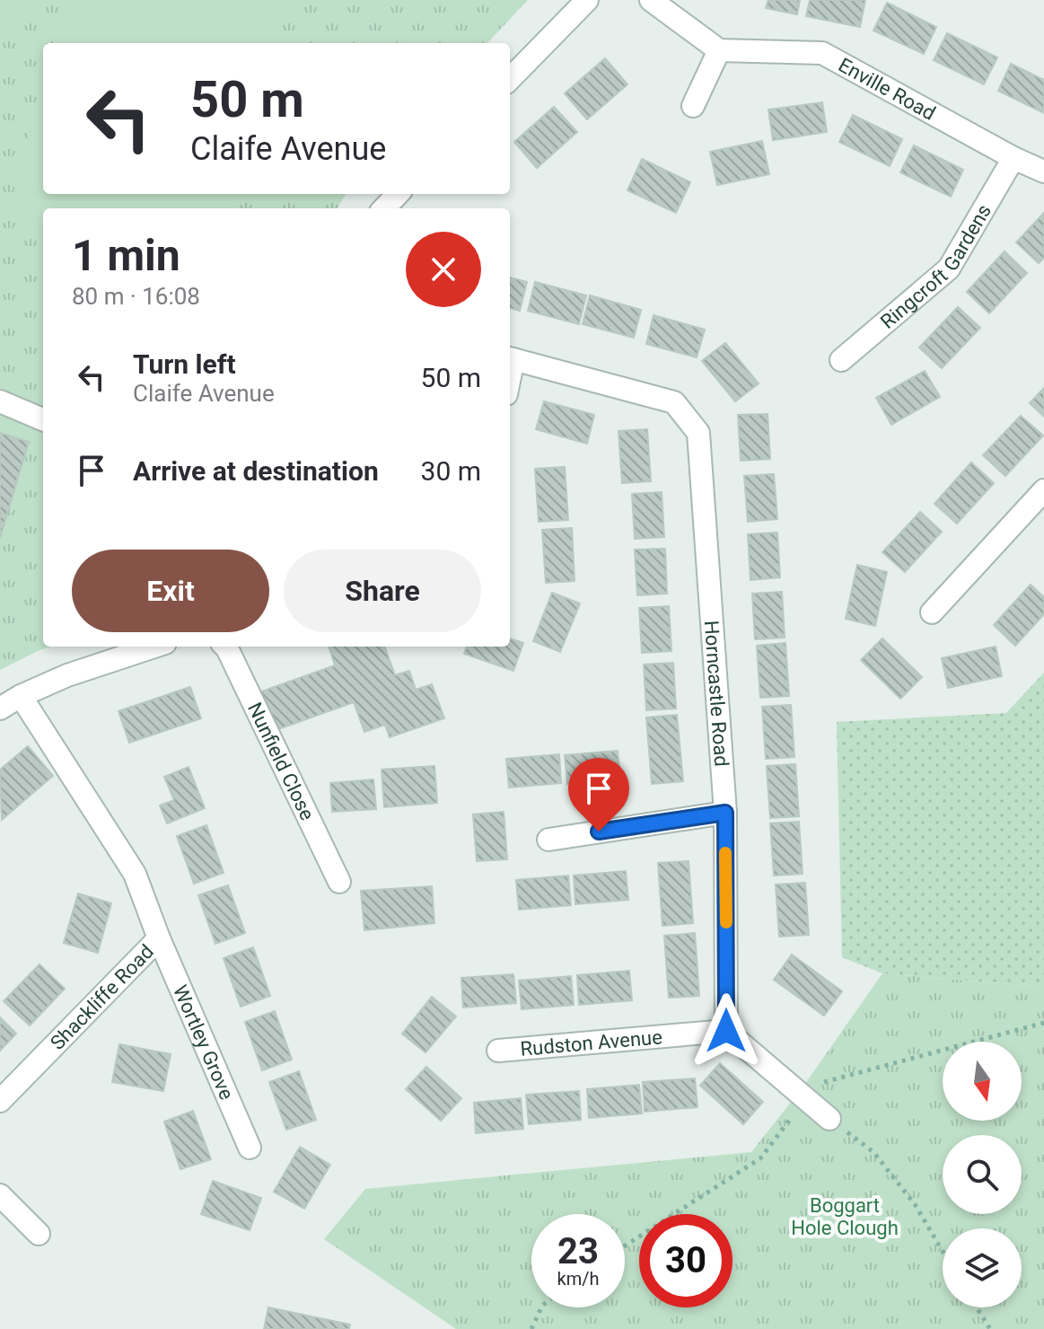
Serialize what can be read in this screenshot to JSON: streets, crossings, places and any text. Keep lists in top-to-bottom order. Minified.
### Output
{"streets":{"street":["Enville Road","Ringcroft Gardens","Horncastle Road","Nunfield Close","Shackliffe Road","Wortley Grove","Rudston Avenue"]},"crossings":[["Enville Road","Ringcroft Gardens"],["Horncastle Road","Rudston Avenue"],["Shackliffe Road","Wortley Grove"]],"parks":["Boggart Hole Clough"],"north":"bottom","page":{"turn":["50 m","Claife Avenue"],"heading":["1 min","80 m · 16:08"],"list":[{"name":"Turn left","note":"Claife Avenue","value":"50 m"},{"name":"Arrive at destination","value":"30 m"}],"buttons":["Exit","Share"],"speed":"23 km/h","limit":"30"}}
